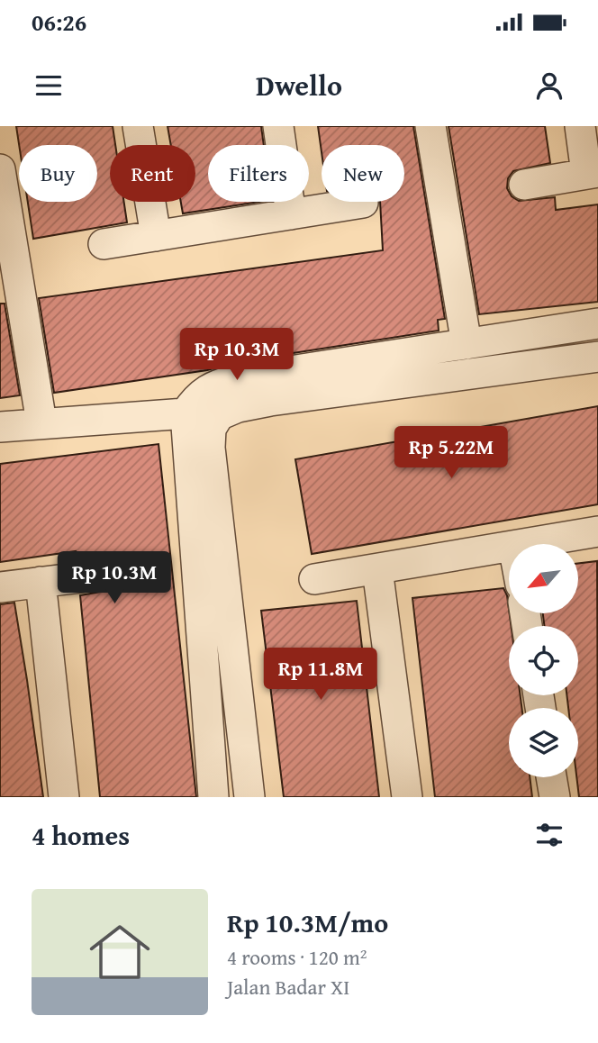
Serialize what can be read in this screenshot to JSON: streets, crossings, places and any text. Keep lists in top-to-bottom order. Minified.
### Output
{"north":"bottom left","page":{"status":"06:26","header":"Dwello","chip":["Buy","Rent","Filters","New"],"price":["Rp 10.3M","Rp 5.22M","Rp 10.3M","Rp 11.8M"],"heading":"4 homes","list":[{"name":"Rp 10.3M/mo","note":"4 rooms · 120 m² · Jalan Badar XI"}]}}
